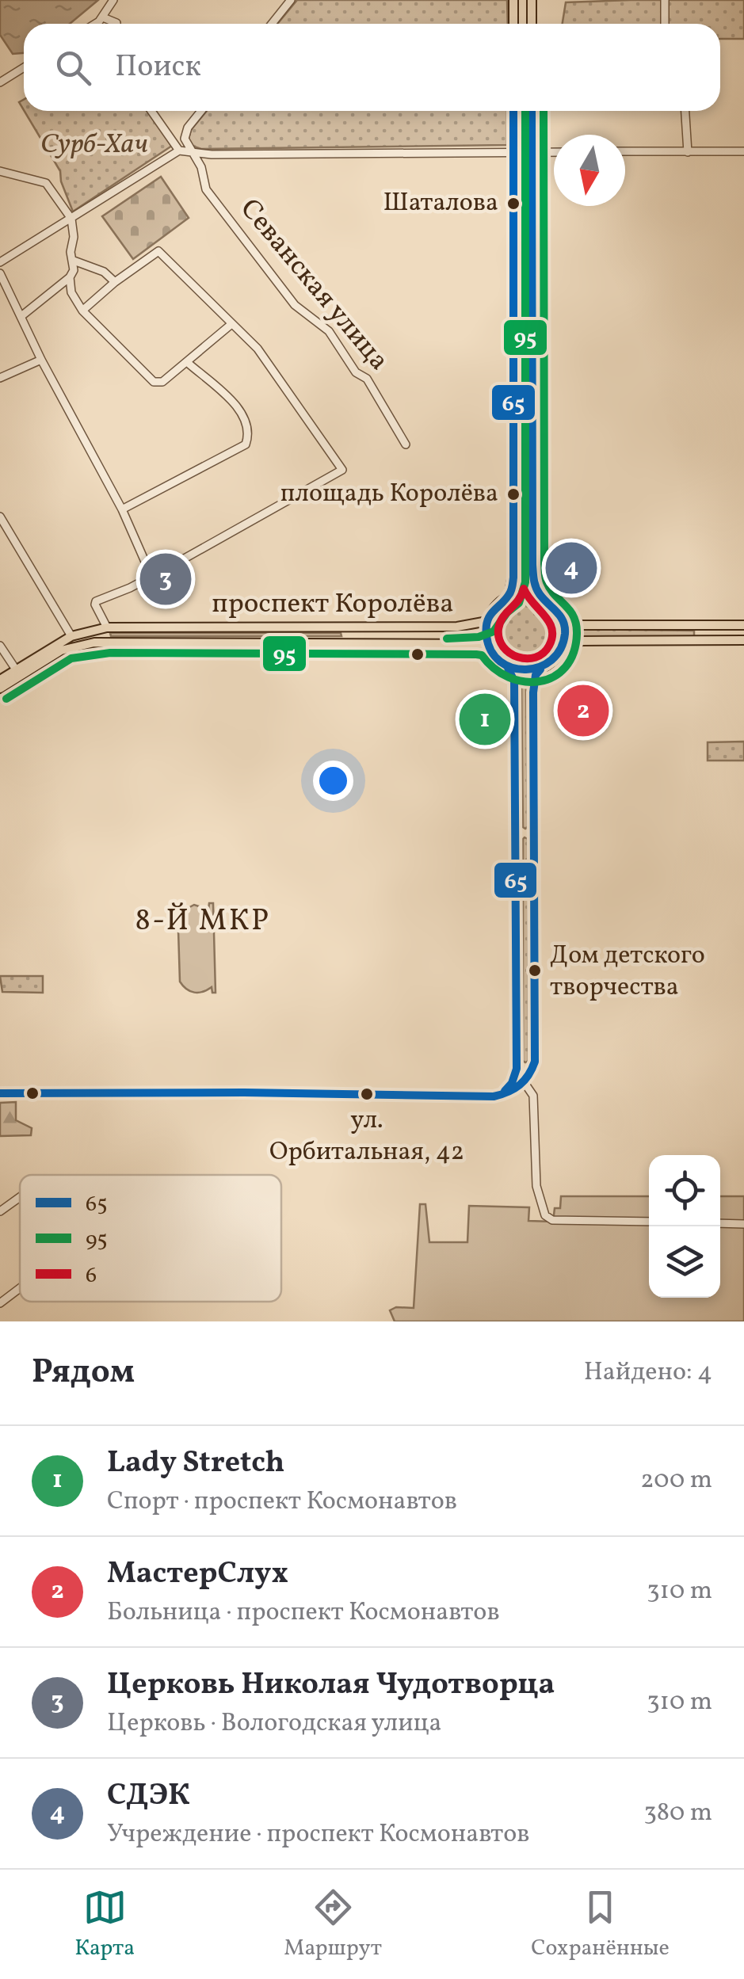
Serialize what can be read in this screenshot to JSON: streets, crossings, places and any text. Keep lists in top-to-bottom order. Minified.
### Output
{"streets":{"main road":["проспект Королёва"],"street":["Севанская улица"]},"districts":["8-Й МКР"],"parks":["Сурб-Хач"],"places":["Шаталова","площадь Королёва","Дом детского творчества","ул. Орбитальная, 42"],"lines":["transit line 65","transit line 95","transit line 6"],"legend":["65","95","6"],"north":"bottom","page":{"search":"Поиск","pins":["4","3","2","1"],"heading":["Рядом","Найдено: 4"],"list":[{"mark":"1","name":"Lady Stretch","note":"Спорт · проспект Космонавтов","value":"200 m"},{"mark":"2","name":"МастерСлух","note":"Больница · проспект Космонавтов","value":"310 m"},{"mark":"3","name":"Церковь Николая Чудотворца","note":"Церковь · Вологодская улица","value":"310 m"},{"mark":"4","name":"СДЭК","note":"Учреждение · проспект Космонавтов","value":"380 m"}],"nav":["Карта","Маршрут","Сохранённые"]}}
